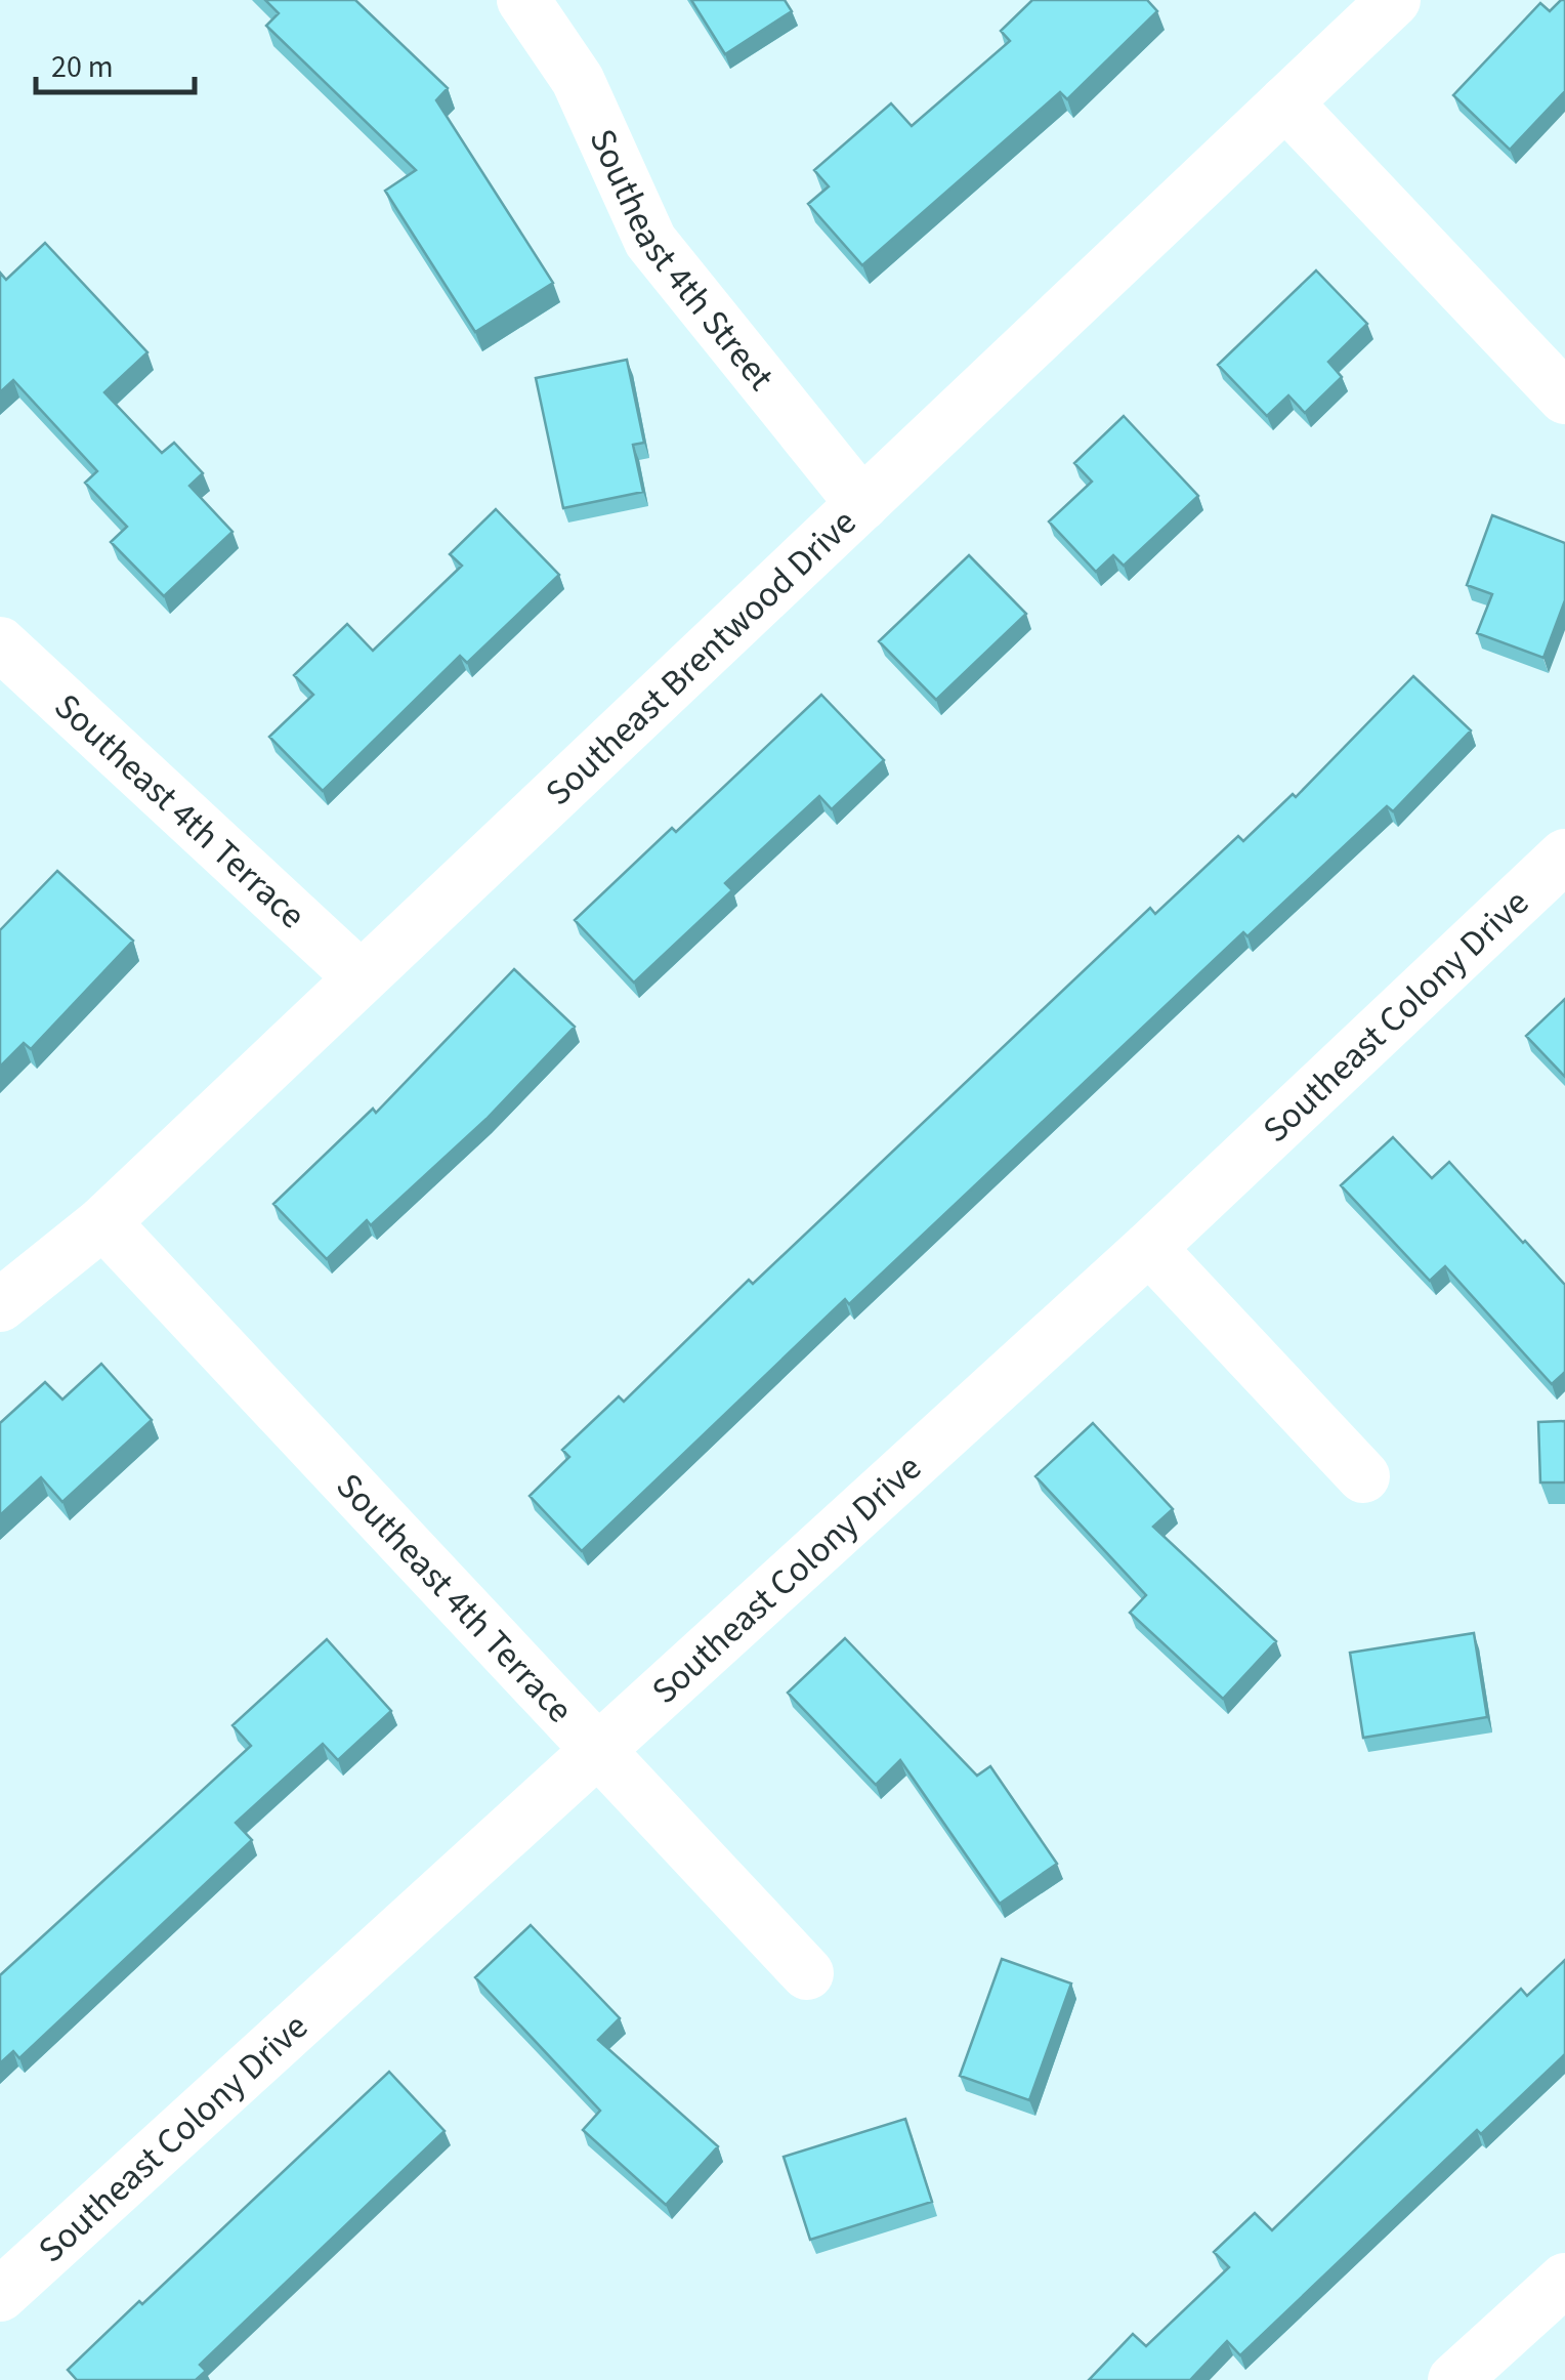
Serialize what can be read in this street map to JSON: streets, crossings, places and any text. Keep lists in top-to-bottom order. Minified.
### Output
{"streets":{"street":["Southeast 4th Street","Southeast Brentwood Drive","Southeast 4th Terrace","Southeast Colony Drive"]},"crossings":[["Southeast 4th Street","Southeast Brentwood Drive"],["Southeast Brentwood Drive","Southeast 4th Terrace"],["Southeast 4th Terrace","Southeast Colony Drive"]],"scale_bar":"20 m"}
